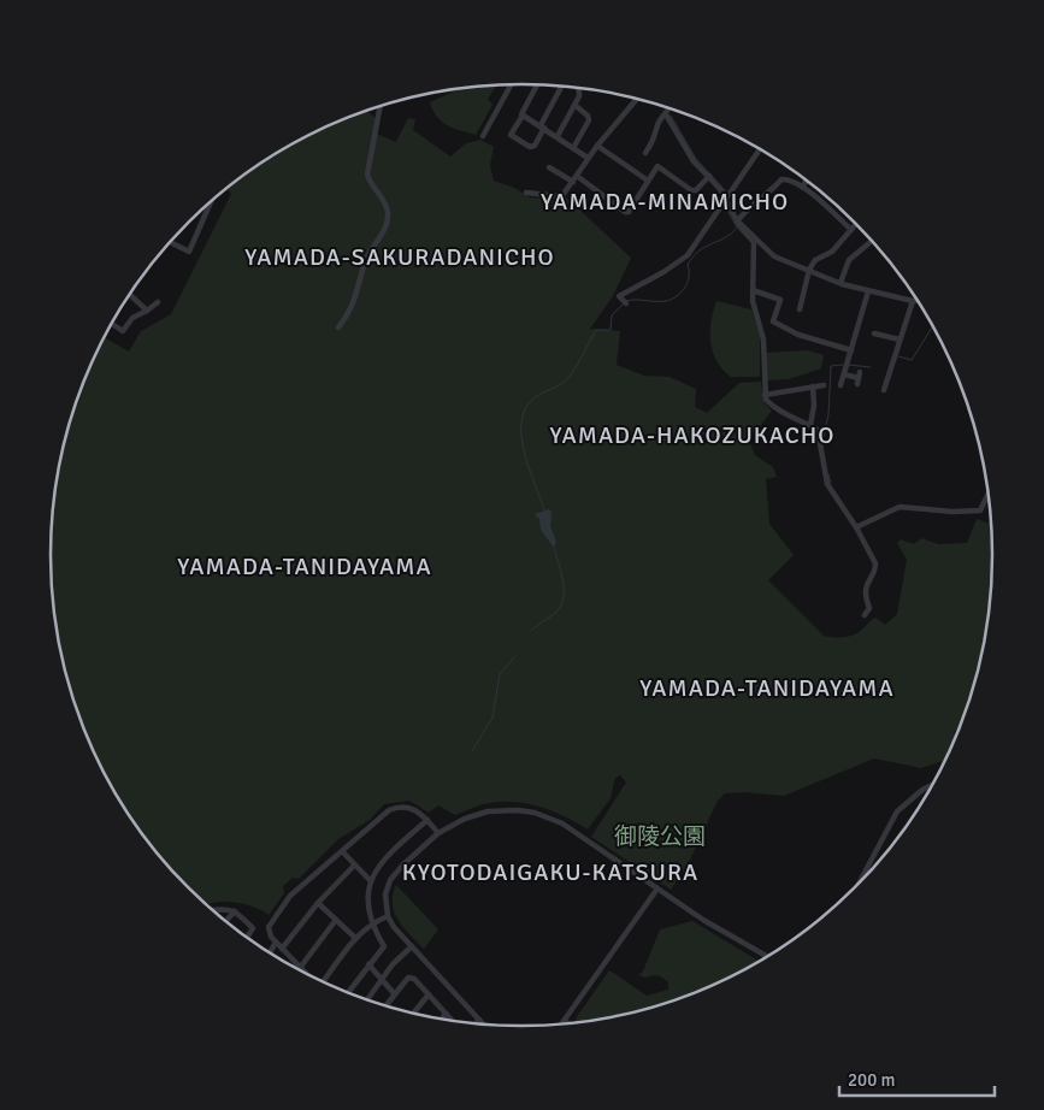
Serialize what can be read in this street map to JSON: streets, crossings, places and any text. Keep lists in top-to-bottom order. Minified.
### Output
{"districts":["YAMADA-MINAMICHO","YAMADA-SAKURADANICHO","YAMADA-HAKOZUKACHO","YAMADA-TANIDAYAMA","YAMADA-TANIDAYAMA","KYOTODAIGAKU-KATSURA"],"parks":["御陵公園"],"scale_bar":"200 m"}
